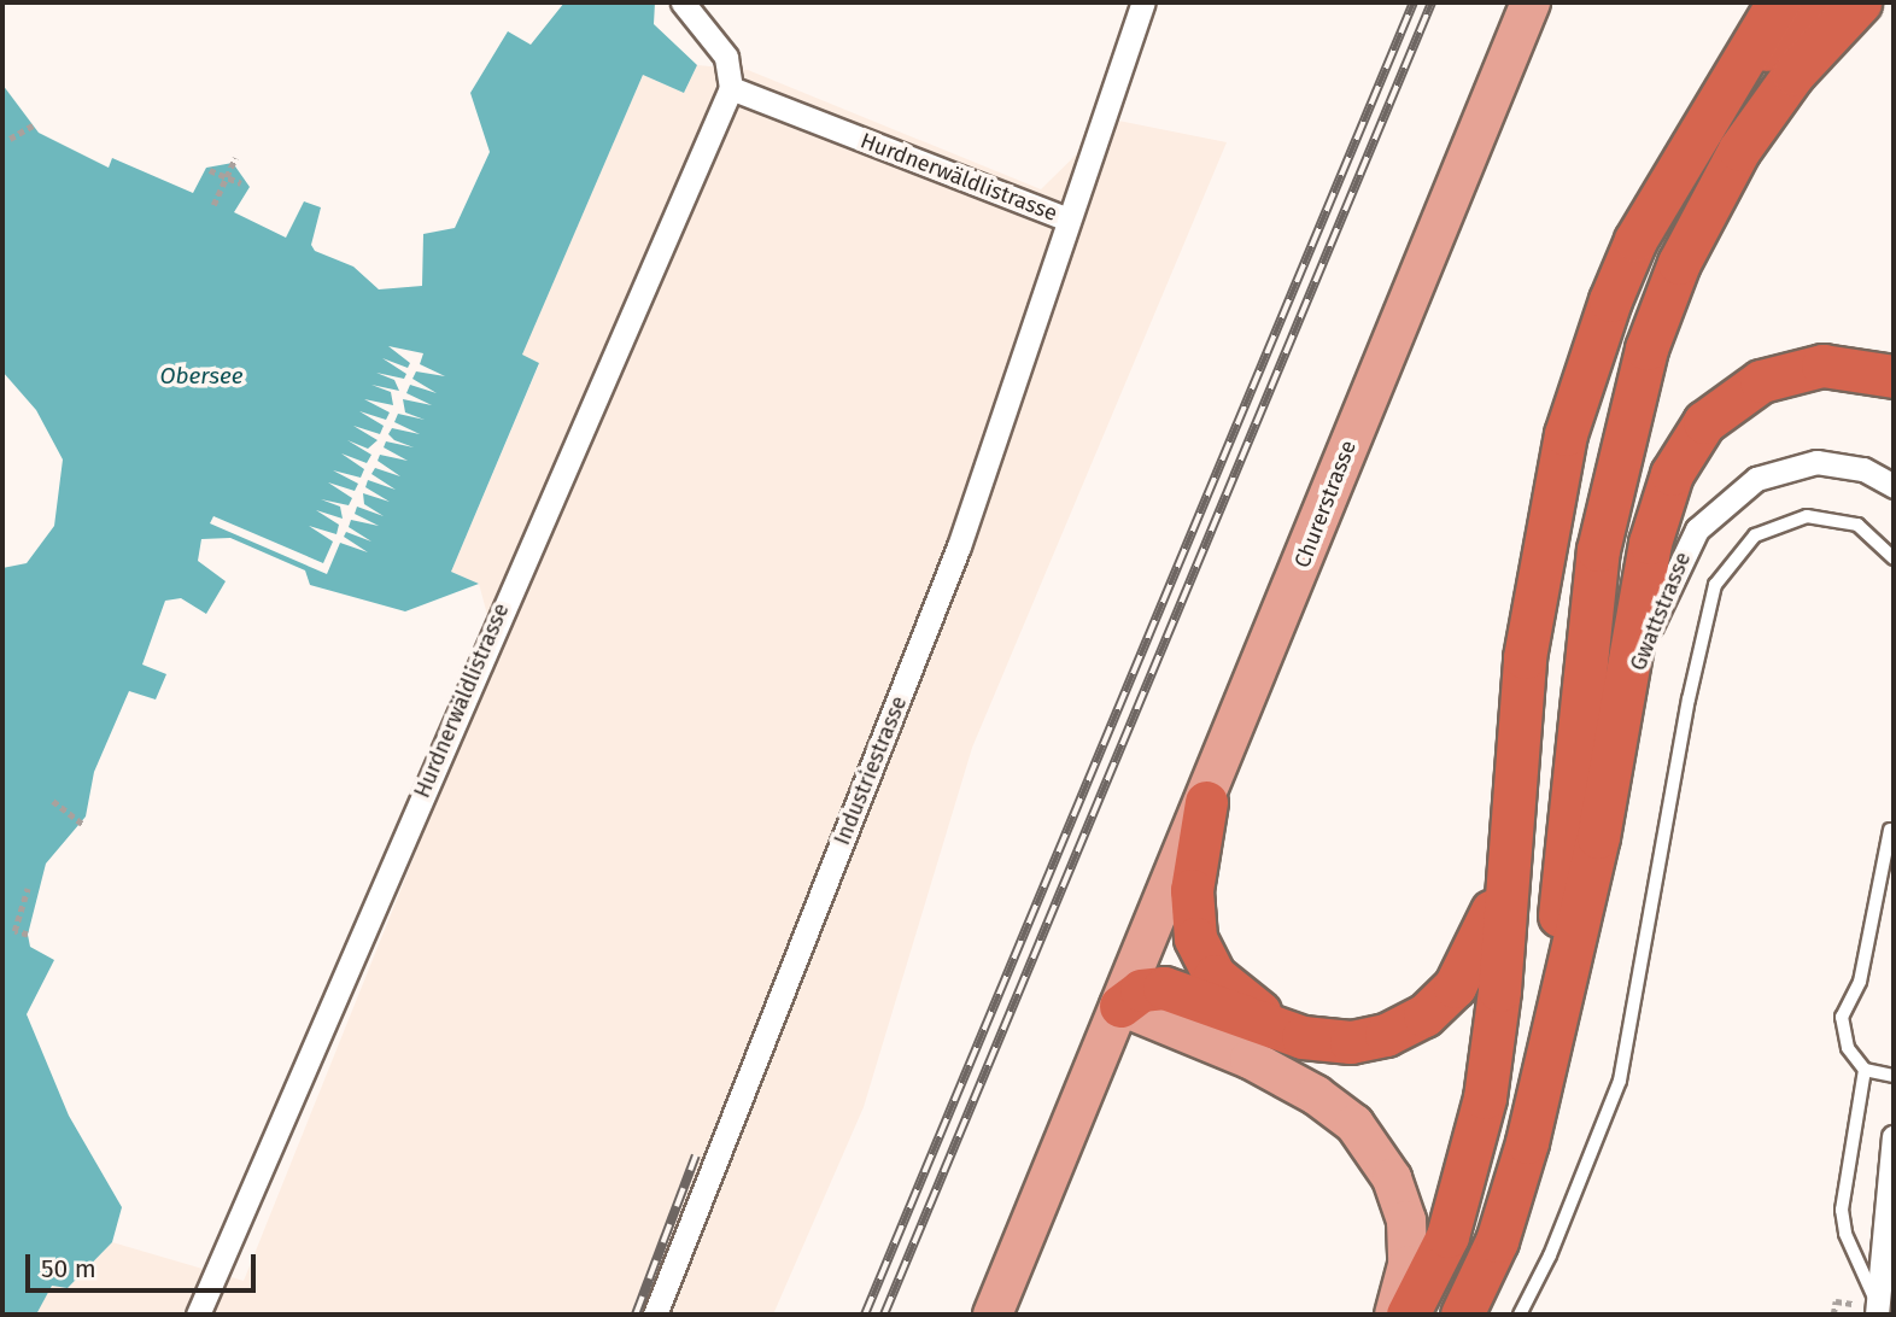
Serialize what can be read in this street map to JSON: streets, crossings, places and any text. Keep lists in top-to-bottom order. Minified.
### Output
{"streets":{"main road":["Churerstrasse"],"street":["Hurdnerwäldlistrasse","Gwattstrasse","Industriestrasse"]},"crossings":[["Hurdnerwäldlistrasse","Industriestrasse"]],"water":["Obersee"],"scale_bar":"50 m"}
